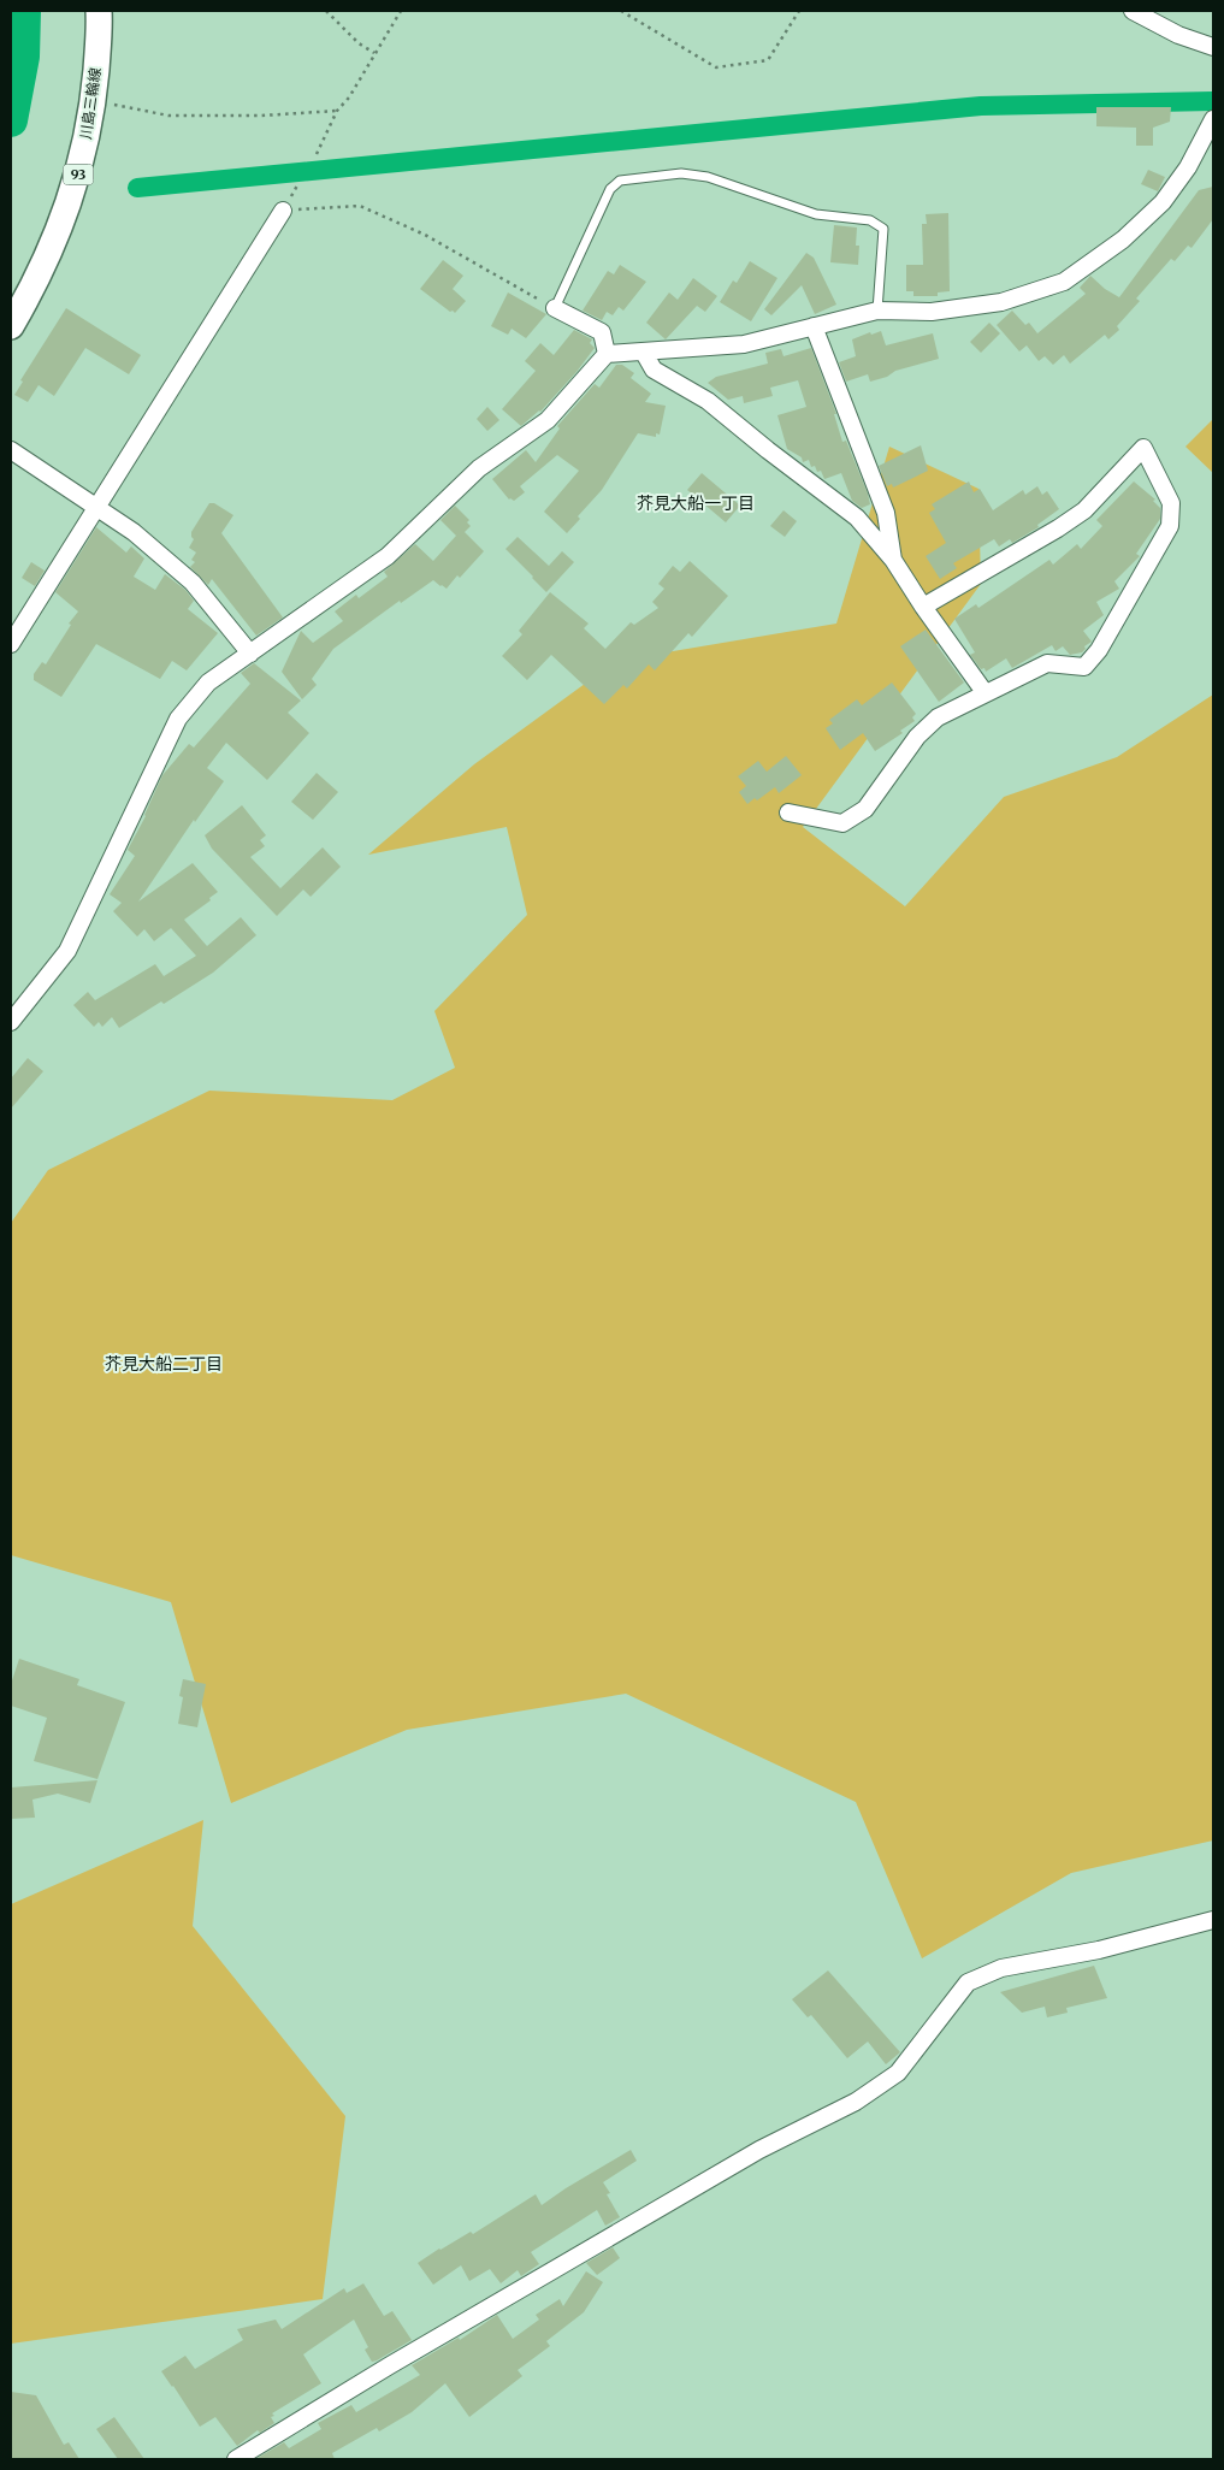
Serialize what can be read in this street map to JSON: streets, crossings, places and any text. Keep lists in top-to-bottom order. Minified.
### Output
{"streets":{"main road":["川島三輪線","93"]},"districts":["芥見大船一丁目","芥見大船二丁目"]}
